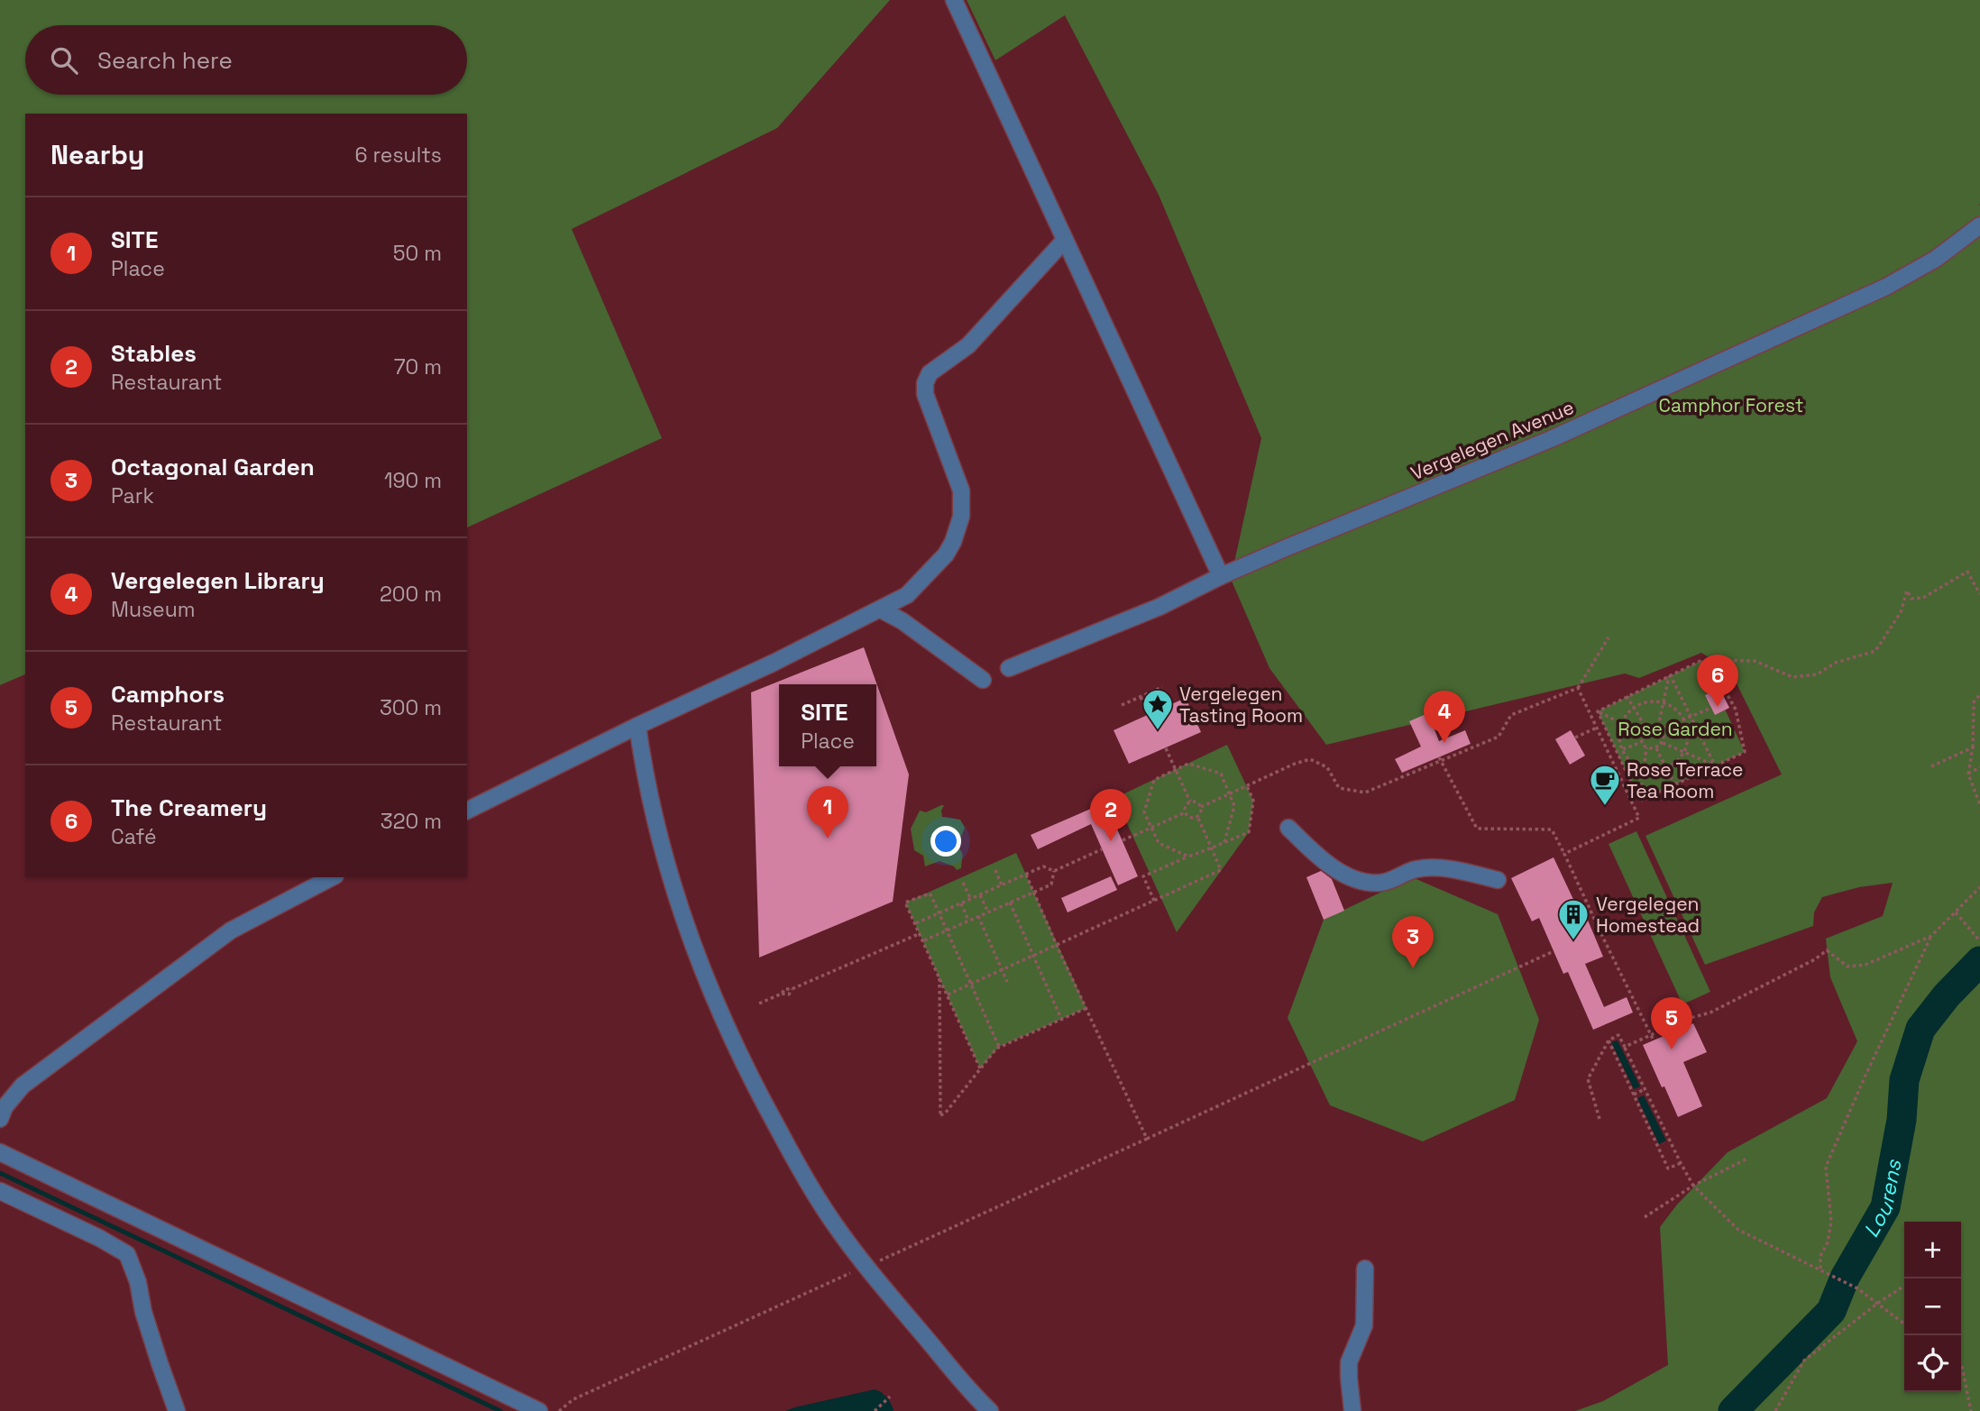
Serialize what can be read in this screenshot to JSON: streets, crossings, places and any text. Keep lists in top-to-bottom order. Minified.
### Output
{"streets":{"street":["Vergelegen Avenue"]},"water":["Lourens"],"parks":["Camphor Forest","Rose Garden"],"places":{"place":["Vergelegen Tasting Room"],"cafe":["Rose Terrace Tea Room"],"building":["Vergelegen Homestead"]},"page":{"search":"Search here","heading":["Nearby","6 results"],"list":[{"mark":"1","name":"SITE","note":"Place","value":"50 m"},{"mark":"2","name":"Stables","note":"Restaurant","value":"70 m"},{"mark":"3","name":"Octagonal Garden","note":"Park","value":"190 m"},{"mark":"4","name":"Vergelegen Library","note":"Museum","value":"200 m"},{"mark":"5","name":"Camphors","note":"Restaurant","value":"300 m"},{"mark":"6","name":"The Creamery","note":"Café","value":"320 m"}],"pins":["6","4","1","2","3","5"],"popup":["SITE","Place"],"map_buttons":["+","−"]}}
